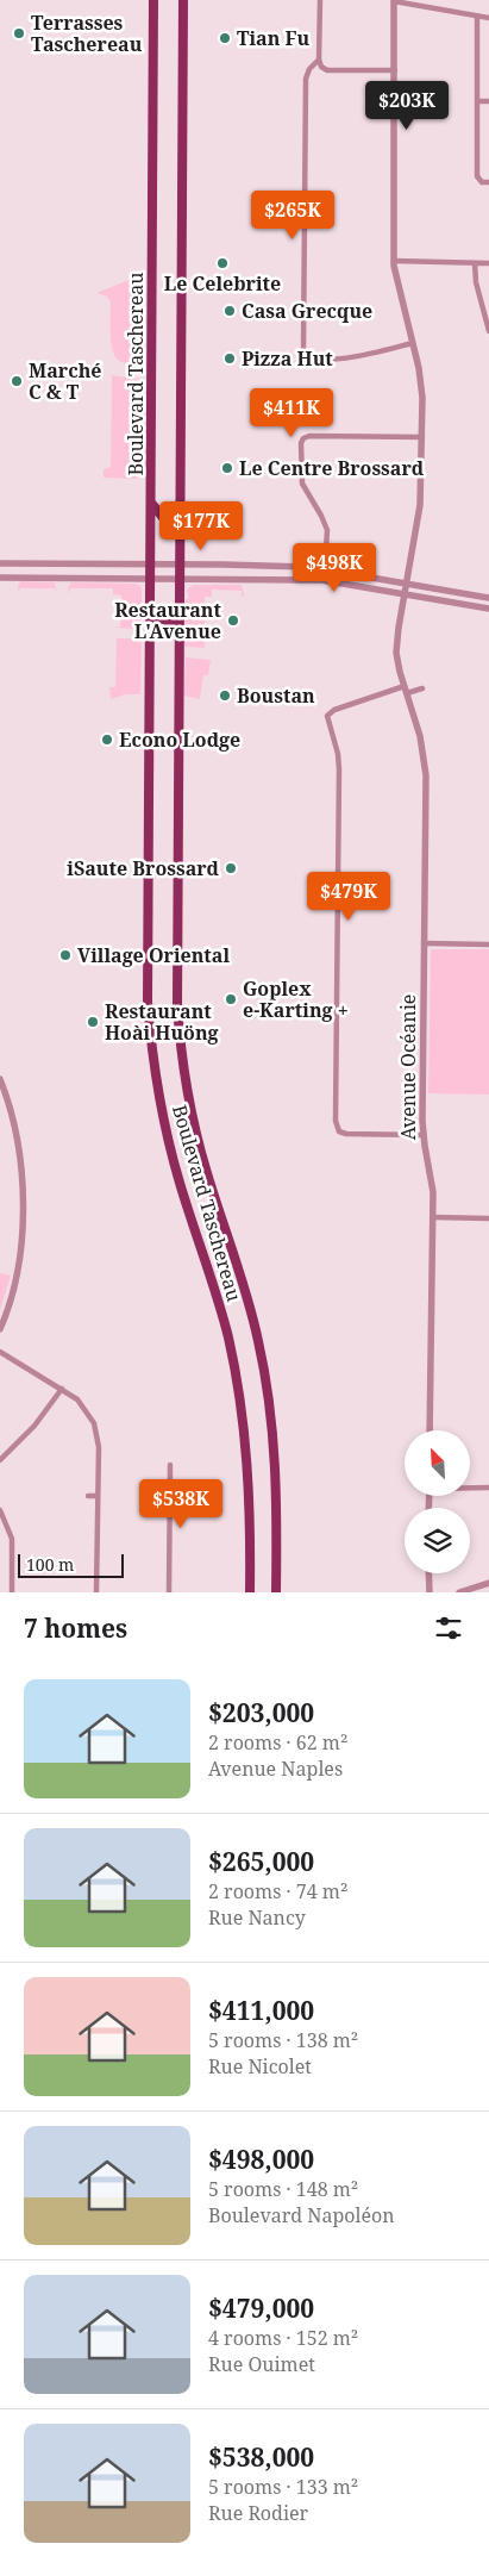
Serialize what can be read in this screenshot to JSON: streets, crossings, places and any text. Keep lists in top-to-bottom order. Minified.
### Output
{"streets":{"main road":["Boulevard Taschereau"],"street":["Avenue Océanie"]},"places":["Terrasses Taschereau","Tian Fu","Le Celebrite","Casa Grecque","Pizza Hut","Marché C & T","Le Centre Brossard","Restaurant L'Avenue","Boustan","Econo Lodge","iSaute Brossard","Village Oriental","Goplex e-Karting +","Restaurant Hoài Huöng"],"scale_bar":"100 m","north":"top left","page":{"price":["$203K","$265K","$411K","$177K","$498K","$479K","$538K"],"scale":"100 m","heading":"7 homes","list":[{"name":"$203,000","note":"2 rooms · 62 m² · Avenue Naples"},{"name":"$265,000","note":"2 rooms · 74 m² · Rue Nancy"},{"name":"$411,000","note":"5 rooms · 138 m² · Rue Nicolet"},{"name":"$498,000","note":"5 rooms · 148 m² · Boulevard Napoléon"},{"name":"$479,000","note":"4 rooms · 152 m² · Rue Ouimet"},{"name":"$538,000","note":"5 rooms · 133 m² · Rue Rodier"}]}}
